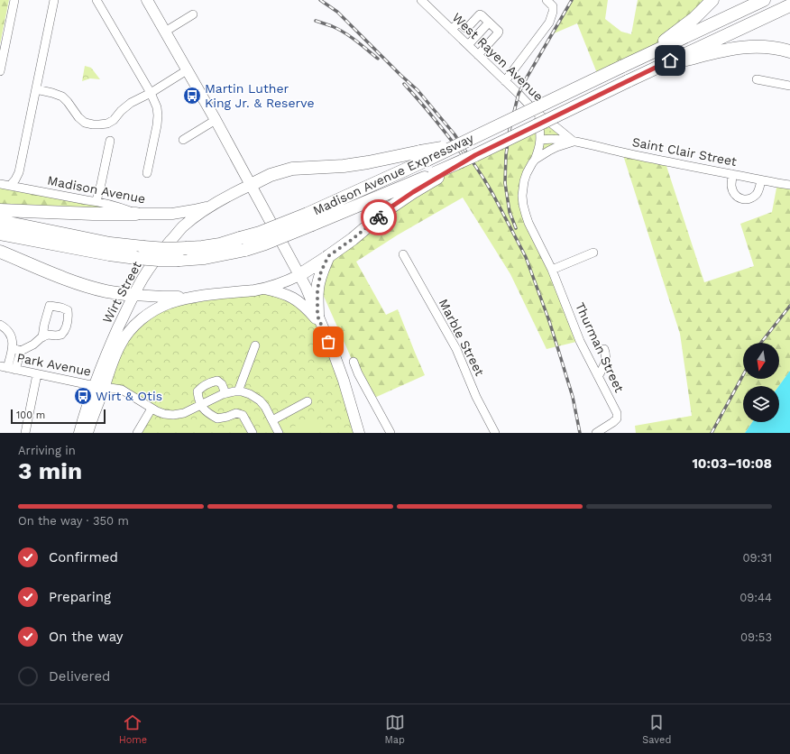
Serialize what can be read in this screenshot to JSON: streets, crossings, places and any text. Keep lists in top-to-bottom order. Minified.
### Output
{"streets":{"highway":["Madison Avenue Expressway"],"main road":["Madison Avenue","Wirt Street"],"street":["West Rayen Avenue","Saint Clair Street","Marble Street","Thurman Street","Park Avenue"]},"crossings":[["West Rayen Avenue","Saint Clair Street"],["Madison Avenue","Wirt Street"],["Wirt Street","Park Avenue"]],"places":{"bus stop":["Martin Luther King Jr. & Reserve","Wirt & Otis"]},"scale_bar":"100 m","north":"bottom","page":{"scale":"100 m","heading":["3 min","Arriving in","10:03–10:08"],"bar":"On the way · 350 m","list":[["Confirmed","09:31"],["Preparing","09:44"],["On the way","09:53"],"Delivered"],"tabs":["Home","Map","Saved"]}}
